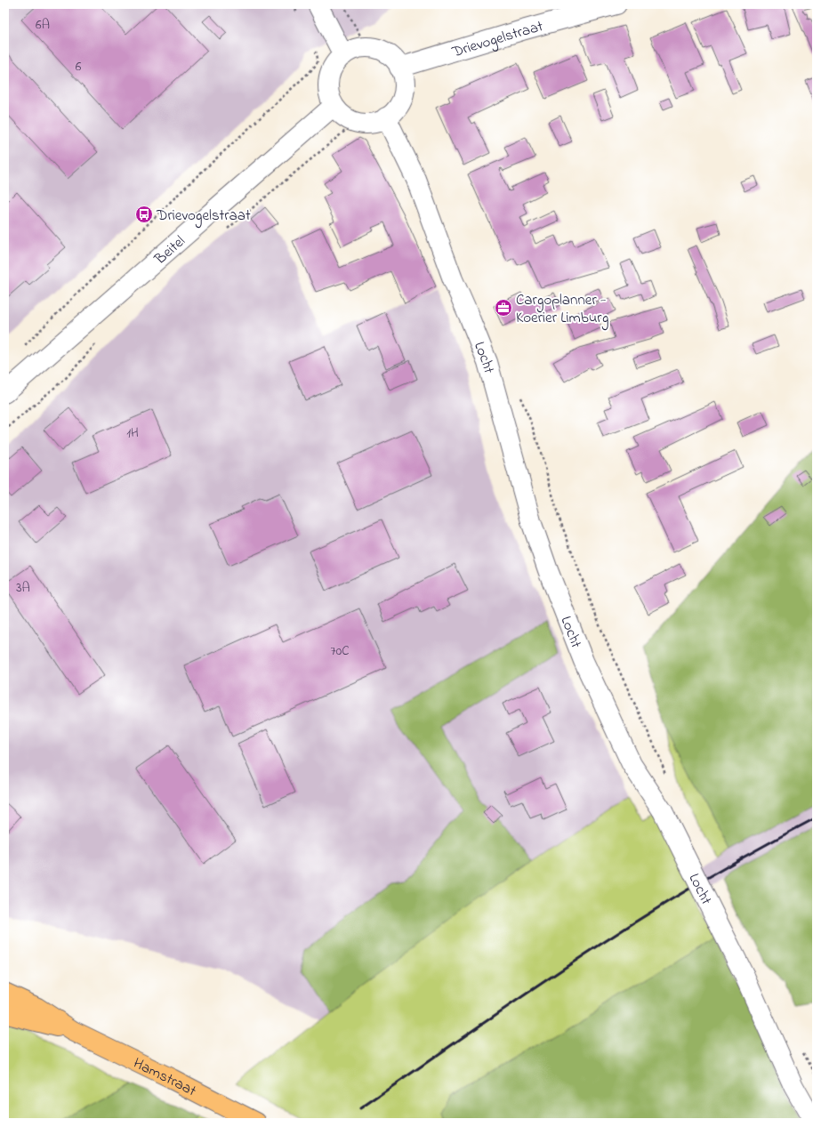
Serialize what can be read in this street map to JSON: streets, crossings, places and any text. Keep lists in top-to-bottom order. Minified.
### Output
{"streets":{"main road":["Hamstraat"],"street":["Drievogelstraat","Beitel","Locht"]},"crossings":[["Drievogelstraat","Beitel"],["Drievogelstraat","Locht"],["Beitel","Locht"]],"places":{"bus stop":["Drievogelstraat"],"office":["Cargoplanner - Koerier Limburg"]},"house_numbers":["6A","6","1H","3A","70C"]}
